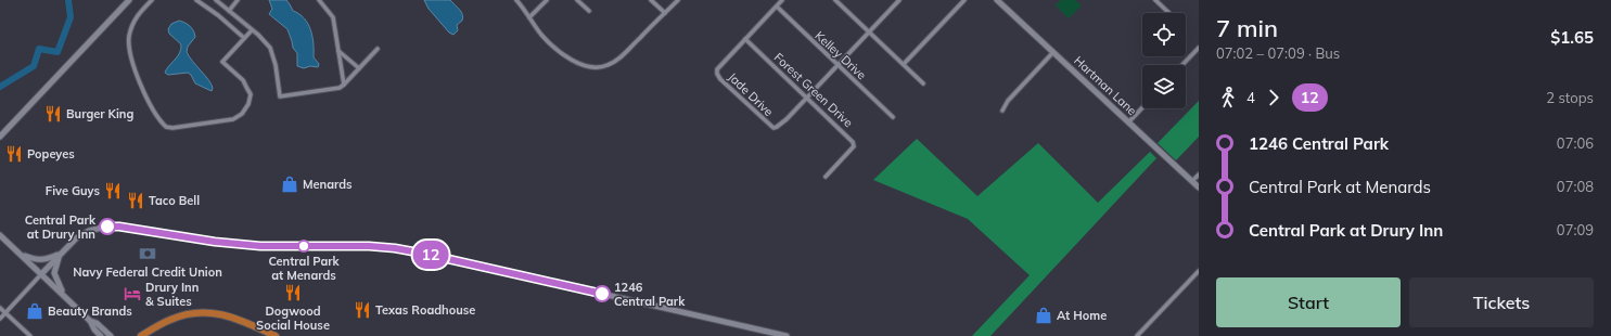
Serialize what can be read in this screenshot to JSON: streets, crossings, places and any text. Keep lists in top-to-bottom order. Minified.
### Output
{"streets":{"street":["Kelley Drive","Hartman Lane","Forest Green Drive","Jade Drive"]},"crossings":[["Forest Green Drive","Jade Drive"]],"places":{"restaurant":["Burger King","Popeyes","Five Guys","Taco Bell","Dogwood Social House","Texas Roadhouse"],"shop":["Menards","Beauty Brands","At Home"],"other":["Central Park at Drury Inn","Central Park at Menards","1246 Central Park"],"bank":["Navy Federal Credit Union"],"hotel":["Drury Inn & Suites"]},"lines":["bus line 12"],"page":{"on_map":"12","heading":["7 min","07:02 – 07:09 · Bus","$1.65"],"legs":["4","12","2 stops"],"list":[{"name":"1246 Central Park","value":"07:06"},{"name":"Central Park at Menards","value":"07:08"},{"name":"Central Park at Drury Inn","value":"07:09"}],"buttons":["Start","Tickets"]}}
